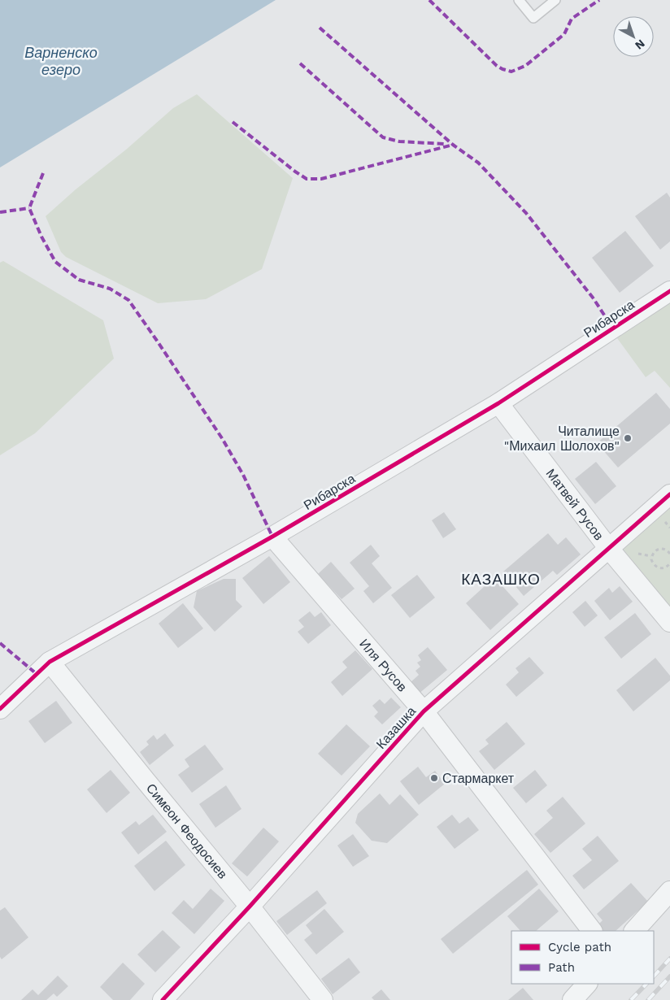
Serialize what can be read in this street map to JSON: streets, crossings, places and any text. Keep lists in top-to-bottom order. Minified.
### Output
{"streets":{"street":["Рибарска","Матвей Русов","Иля Русов","Казашка","Симеон Феодосиев"]},"crossings":[["Рибарска","Матвей Русов"],["Рибарска","Иля Русов"],["Рибарска","Симеон Феодосиев"],["Матвей Русов","Казашка"],["Иля Русов","Казашка"],["Казашка","Симеон Феодосиев"]],"districts":["КАЗАШКО"],"water":["Варненско езеро"],"places":["Читалище \"Михаил Шолохов\"","Стармаркет"],"legend":["Cycle path","Path"],"north":"bottom right"}
